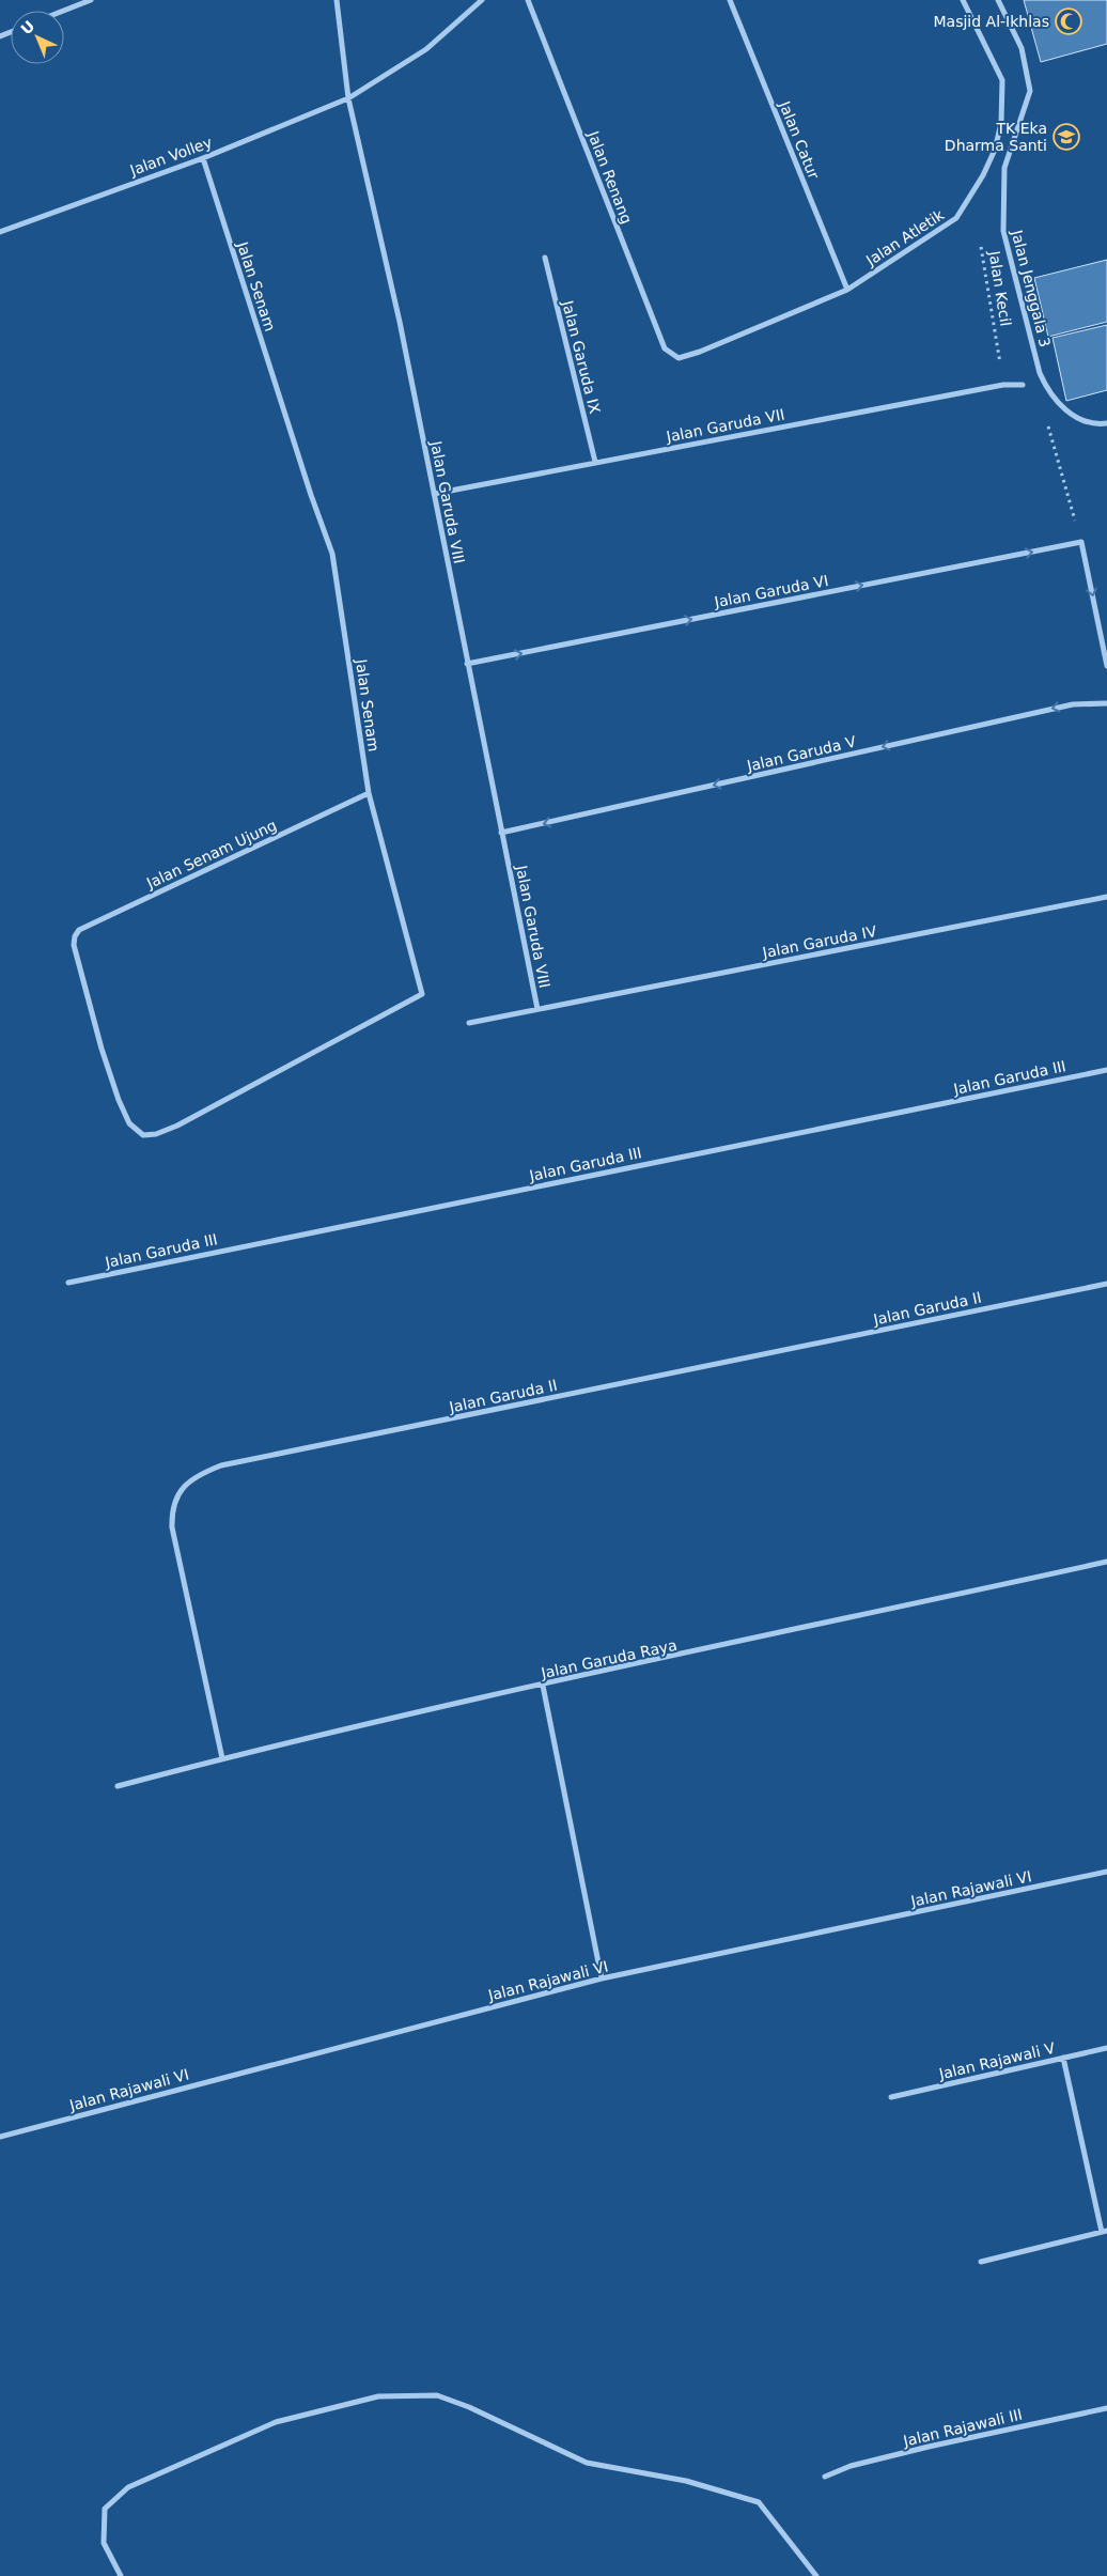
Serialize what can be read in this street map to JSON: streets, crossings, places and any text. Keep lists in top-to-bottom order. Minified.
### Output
{"streets":{"street":["Jalan Catur","Jalan Volley","Jalan Renang","Jalan Atletik","Jalan Senam","Jalan Jenggala 3","Jalan Garuda IX","Jalan Garuda VII","Jalan Garuda VIII","Jalan Garuda VI","Jalan Garuda V","Jalan Senam Ujung","Jalan Garuda IV","Jalan Garuda III","Jalan Garuda II","Jalan Garuda Raya","Jalan Rajawali VI","Jalan Rajawali V","Jalan Rajawali III"],"path":["Jalan Kecil"]},"crossings":[["Jalan Catur","Jalan Atletik"],["Jalan Volley","Jalan Senam"],["Jalan Volley","Jalan Garuda VIII"],["Jalan Renang","Jalan Atletik"],["Jalan Senam","Jalan Senam Ujung"],["Jalan Garuda IX","Jalan Garuda VII"],["Jalan Garuda VII","Jalan Garuda VIII"],["Jalan Garuda VIII","Jalan Garuda VI"],["Jalan Garuda VIII","Jalan Garuda V"],["Jalan Garuda VIII","Jalan Garuda IV"],["Jalan Garuda II","Jalan Garuda Raya"]],"one_way":["Jalan Garuda VI","Jalan Garuda V"],"places":{"mosque":["Masjid Al-Ikhlas"],"school or university":["TK Eka Dharma Santi"]},"north":"top left"}
